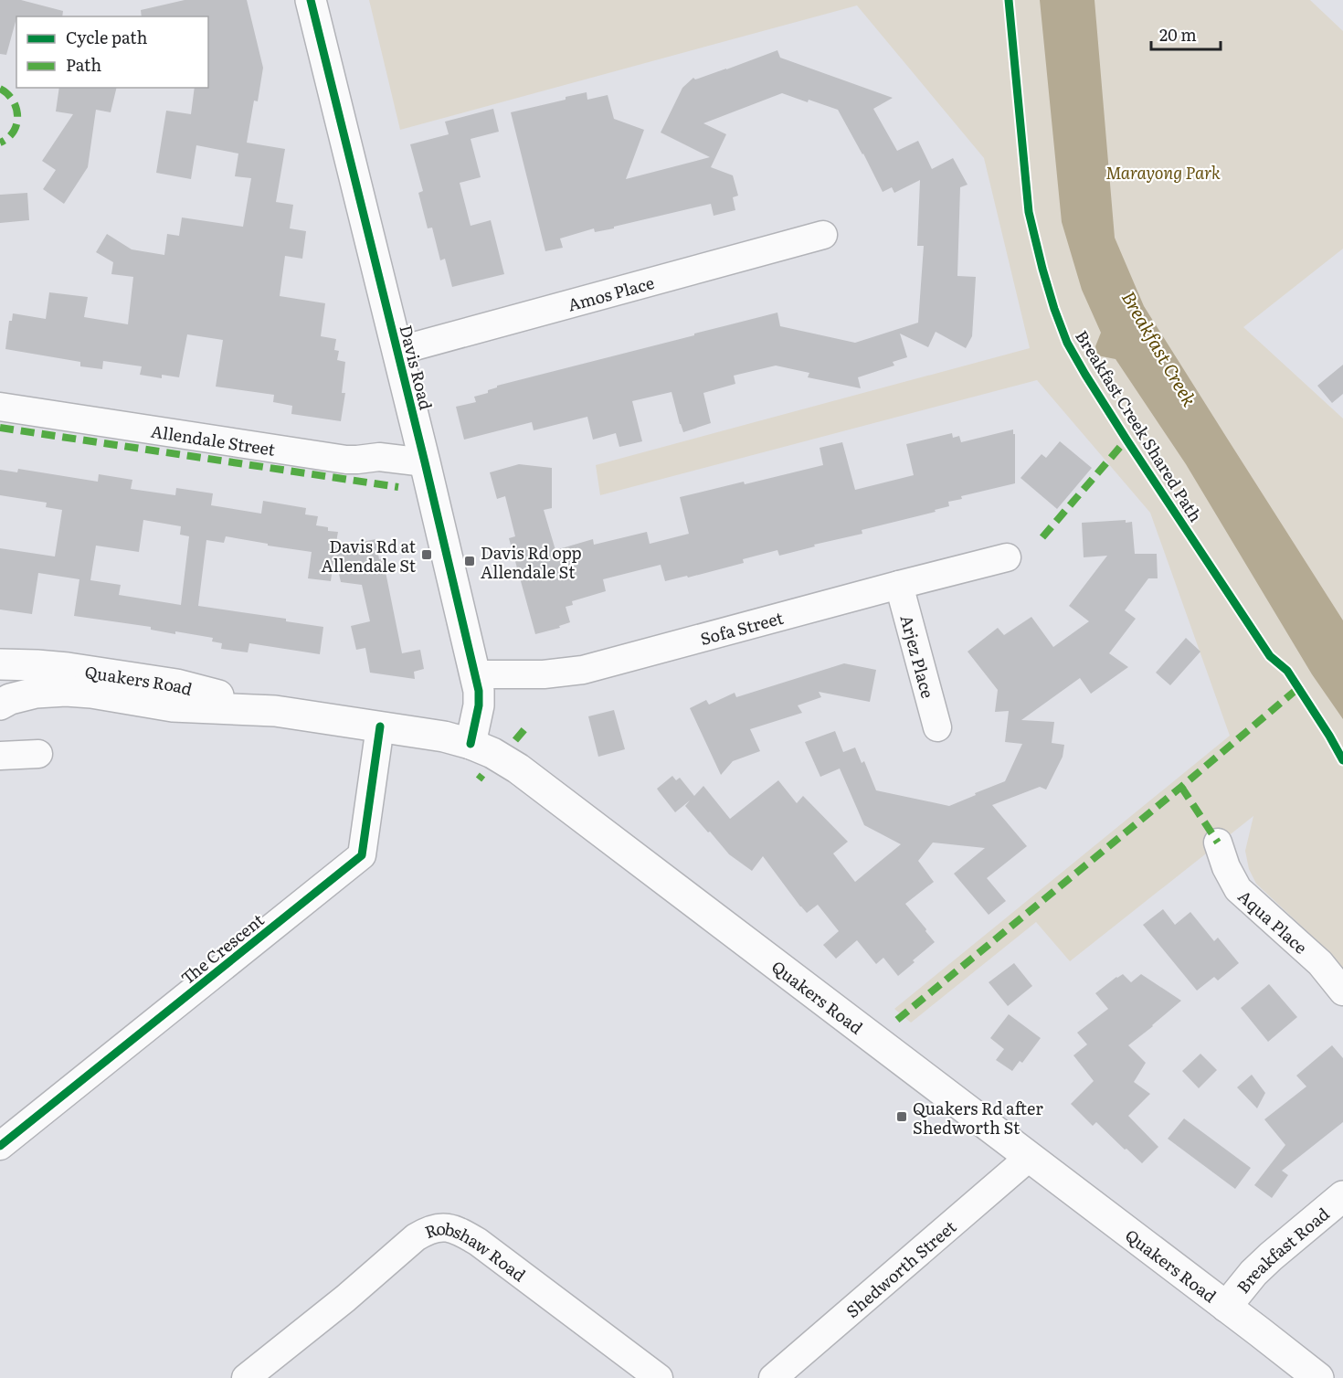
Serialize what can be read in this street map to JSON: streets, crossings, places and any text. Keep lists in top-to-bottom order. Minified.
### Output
{"streets":{"main road":["Davis Road","Quakers Road","Breakfast Road"],"street":["Amos Place","Allendale Street","Sofa Street","Arjez Place","Aqua Place","The Crescent","Robshaw Road","Shedworth Street"],"cycle path":["Breakfast Creek Shared Path"]},"crossings":[["Amos Place","Davis Road"],["Davis Road","Allendale Street"],["Davis Road","Sofa Street"],["Davis Road","Quakers Road"],["Sofa Street","Arjez Place"],["Quakers Road","The Crescent"],["Quakers Road","Breakfast Road"],["Quakers Road","Shedworth Street"]],"water":["Breakfast Creek"],"parks":["Marayong Park"],"places":{"transit":["Davis Rd at Allendale St","Davis Rd opp Allendale St","Quakers Rd after Shedworth St"]},"legend":["Cycle path","Path"],"scale_bar":"20 m"}
